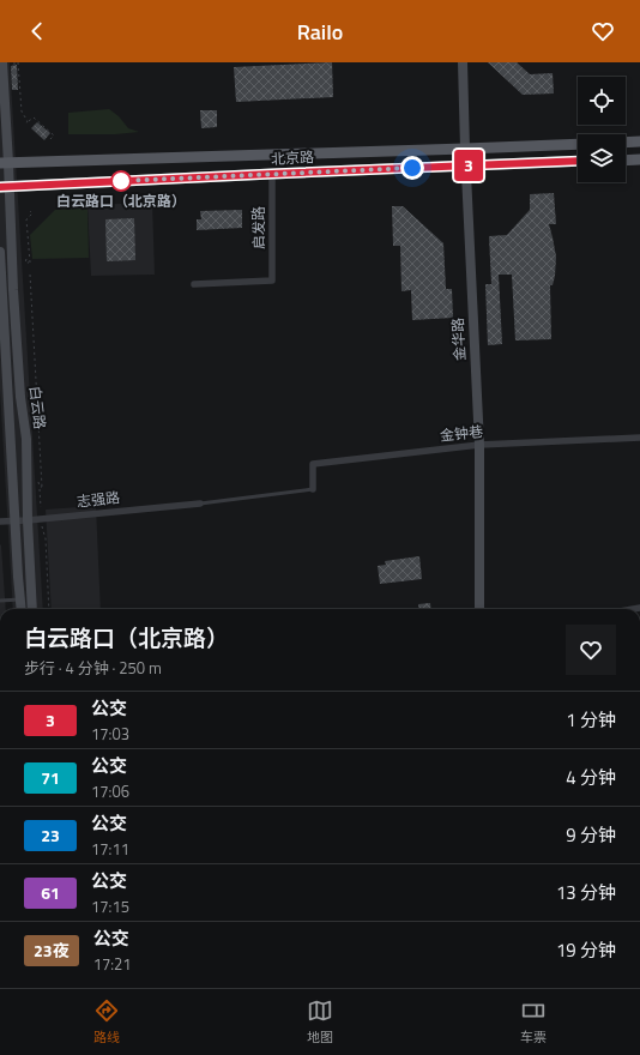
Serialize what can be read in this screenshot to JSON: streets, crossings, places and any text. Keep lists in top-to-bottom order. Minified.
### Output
{"streets":{"main road":["北京路","金华路","白云路"],"street":["启发路","金钟巷","志强路"]},"crossings":[["北京路","启发路"],["北京路","金华路"],["北京路","白云路"],["金华路","金钟巷"],["白云路","志强路"]],"places":["白云路口（北京路）"],"lines":["bus line 3"],"page":{"header":"Railo","on_map":"3","heading":["白云路口（北京路）","步行 · 4 分钟 · 250 m"],"list":[{"mark":"3","name":"公交","note":"17:03","value":"1 分钟"},{"mark":"71","name":"公交","note":"17:06","value":"4 分钟"},{"mark":"23","name":"公交","note":"17:11","value":"9 分钟"},{"mark":"61","name":"公交","note":"17:15","value":"13 分钟"},{"mark":"23夜","name":"公交","note":"17:21","value":"19 分钟"}],"tabs":["路线","地图","车票"]}}
